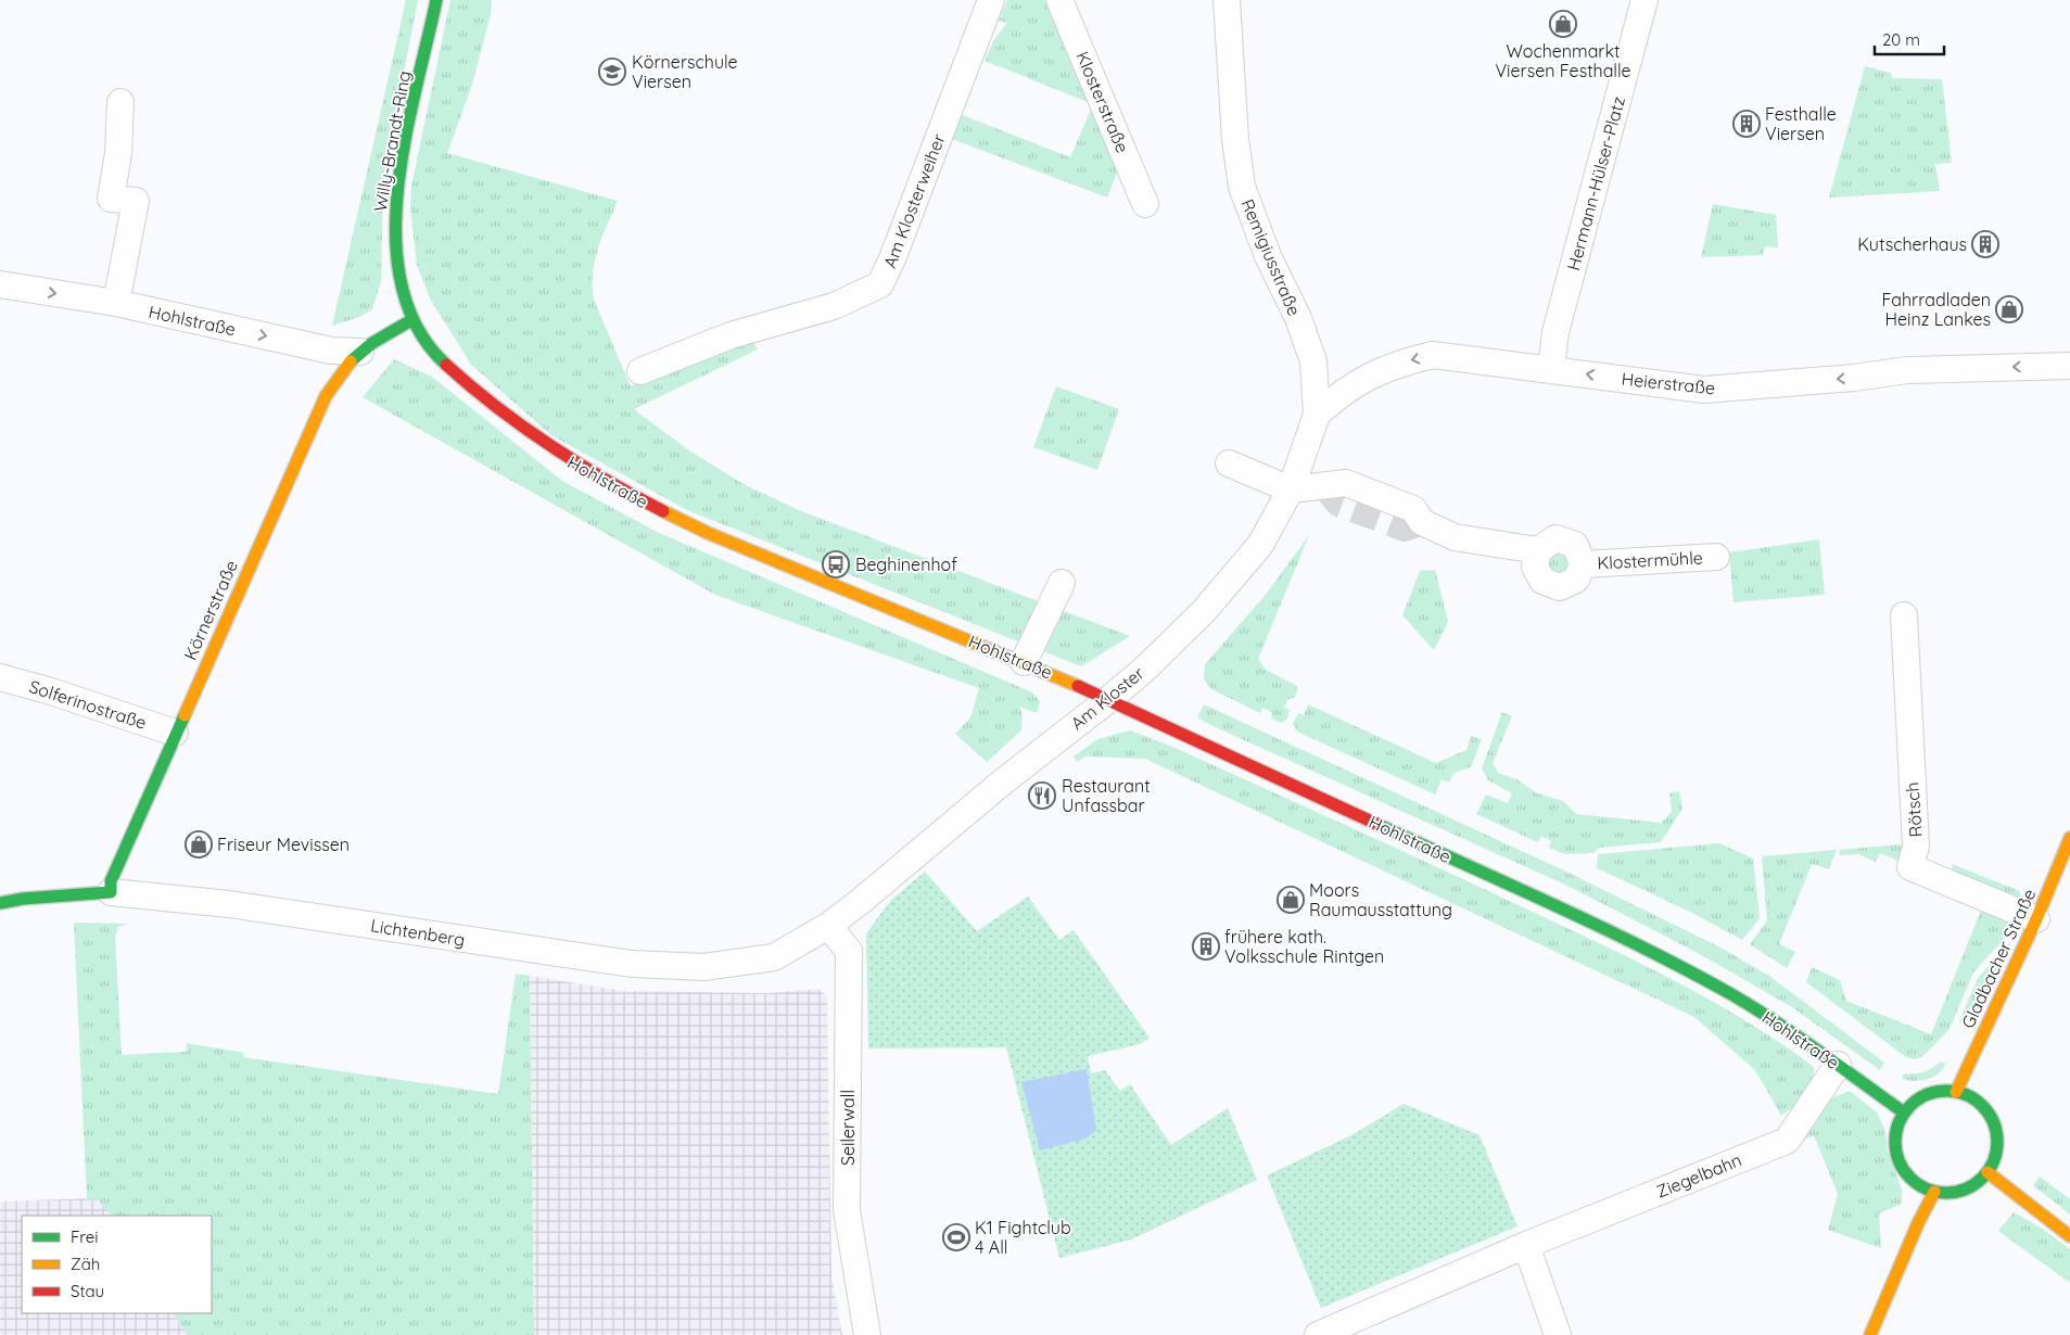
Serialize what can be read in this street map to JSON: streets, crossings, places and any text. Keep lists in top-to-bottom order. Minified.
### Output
{"streets":{"main road":["Willy-Brandt-Ring","Hohlstraße","Körnerstraße","Lichtenberg","Gladbacher Straße"],"street":["Klosterstraße","Hermann-Hülser-Platz","Am Klosterweiher","Remigiusstraße","Heierstraße","Klostermühle","Am Kloster","Solferinostraße","Rötsch","Seilerwall","Ziegelbahn"]},"crossings":[["Willy-Brandt-Ring","Hohlstraße"],["Hermann-Hülser-Platz","Heierstraße"],["Remigiusstraße","Heierstraße"],["Remigiusstraße","Am Kloster"],["Hohlstraße","Körnerstraße"],["Hohlstraße","Am Kloster"],["Hohlstraße","Gladbacher Straße"],["Hohlstraße","Ziegelbahn"],["Heierstraße","Am Kloster"],["Klostermühle","Am Kloster"],["Körnerstraße","Solferinostraße"],["Körnerstraße","Lichtenberg"],["Am Kloster","Lichtenberg"],["Am Kloster","Seilerwall"],["Rötsch","Gladbacher Straße"],["Lichtenberg","Seilerwall"]],"one_way":["Heierstraße"],"places":{"shop":["Wochenmarkt Viersen Festhalle","Fahrradladen Heinz Lankes","Friseur Mevissen","Moors Raumausstattung"],"school or university":["Körnerschule Viersen"],"building":["Festhalle Viersen","Kutscherhaus","frühere kath. Volksschule Rintgen"],"bus stop":["Beghinenhof"],"restaurant":["Restaurant Unfassbar"],"sports":["K1 Fightclub 4 All"]},"legend":["Frei","Zäh","Stau"],"scale_bar":"20 m"}
